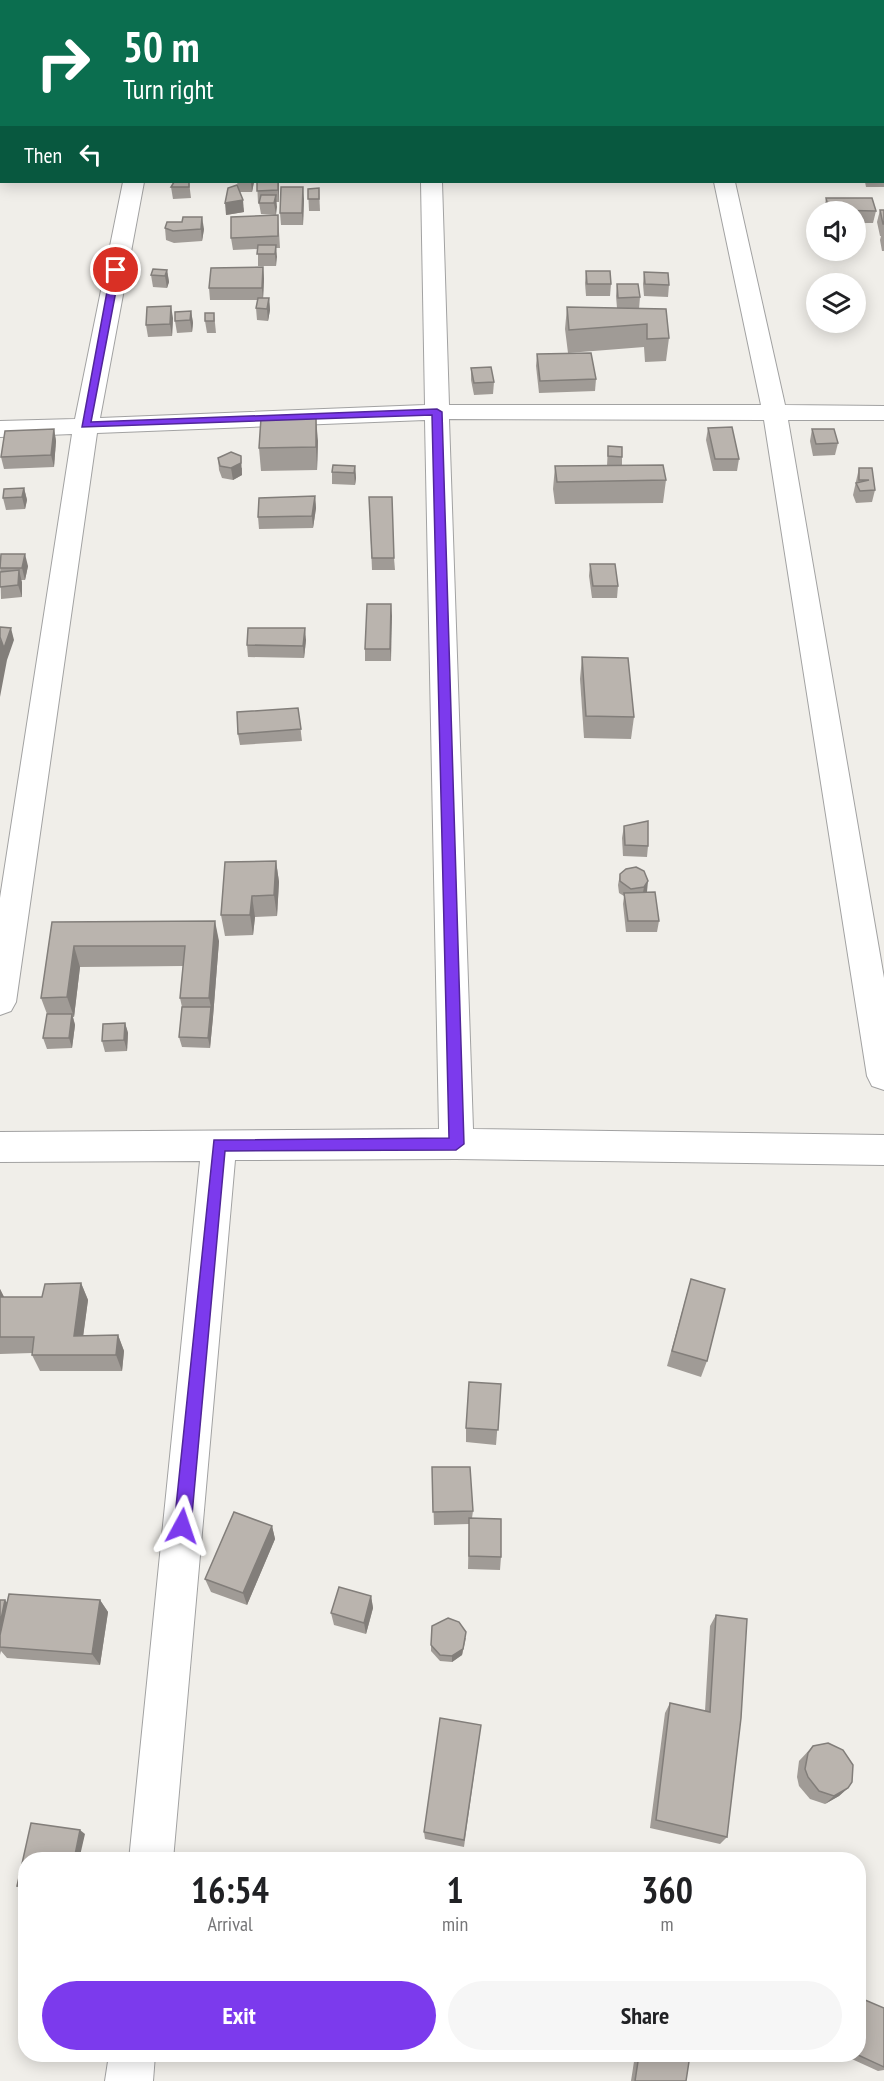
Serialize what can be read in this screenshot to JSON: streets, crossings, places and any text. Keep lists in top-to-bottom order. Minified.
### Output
{"page":{"turn":["50 m","Turn right"],"then":"Then","eta":["16:54","Arrival","1","min","360","m"],"buttons":["Exit","Share"]}}
